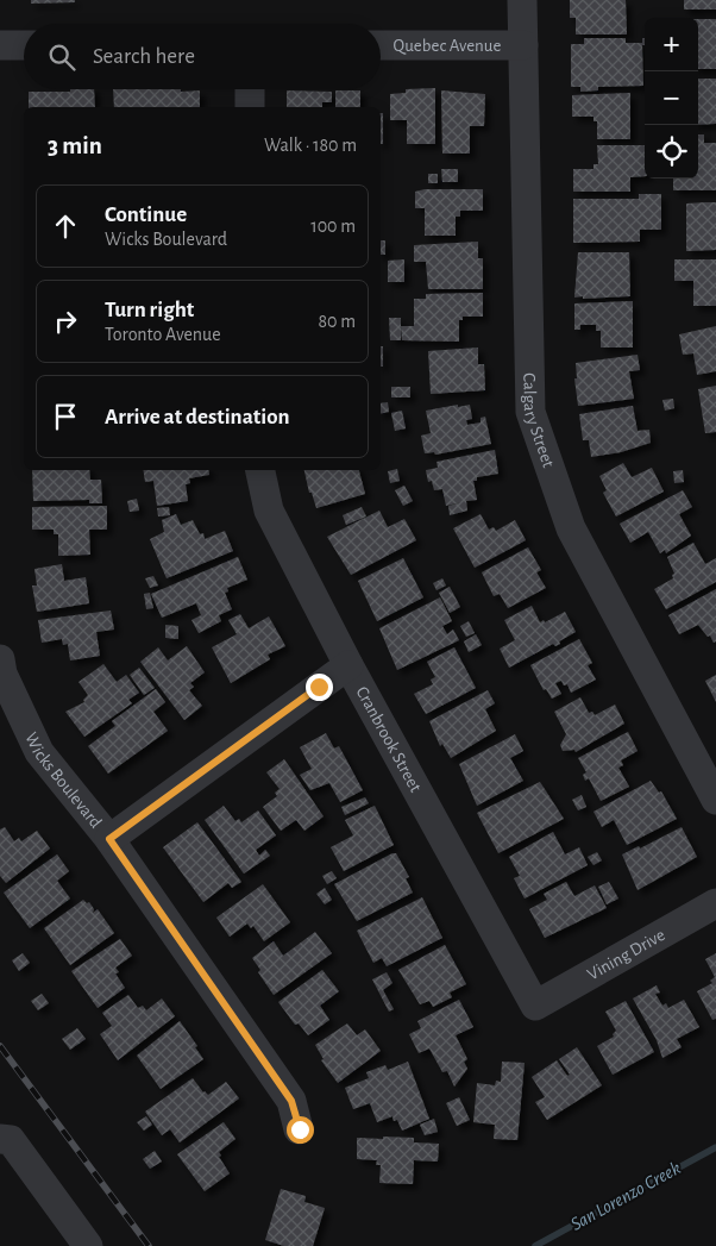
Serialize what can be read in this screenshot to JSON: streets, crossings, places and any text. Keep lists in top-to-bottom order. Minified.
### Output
{"streets":{"street":["Quebec Avenue","Calgary Street","Cranbrook Street","Wicks Boulevard","Vining Drive"]},"crossings":[["Quebec Avenue","Calgary Street"],["Cranbrook Street","Vining Drive"]],"water":["San Lorenzo Creek"],"page":{"map_buttons":["+","−"],"search":"Search here","heading":["3 min","Walk · 180 m"],"list":[["Continue","Wicks Boulevard","100 m"],["Turn right","Toronto Avenue","80 m"],"Arrive at destination"]}}
